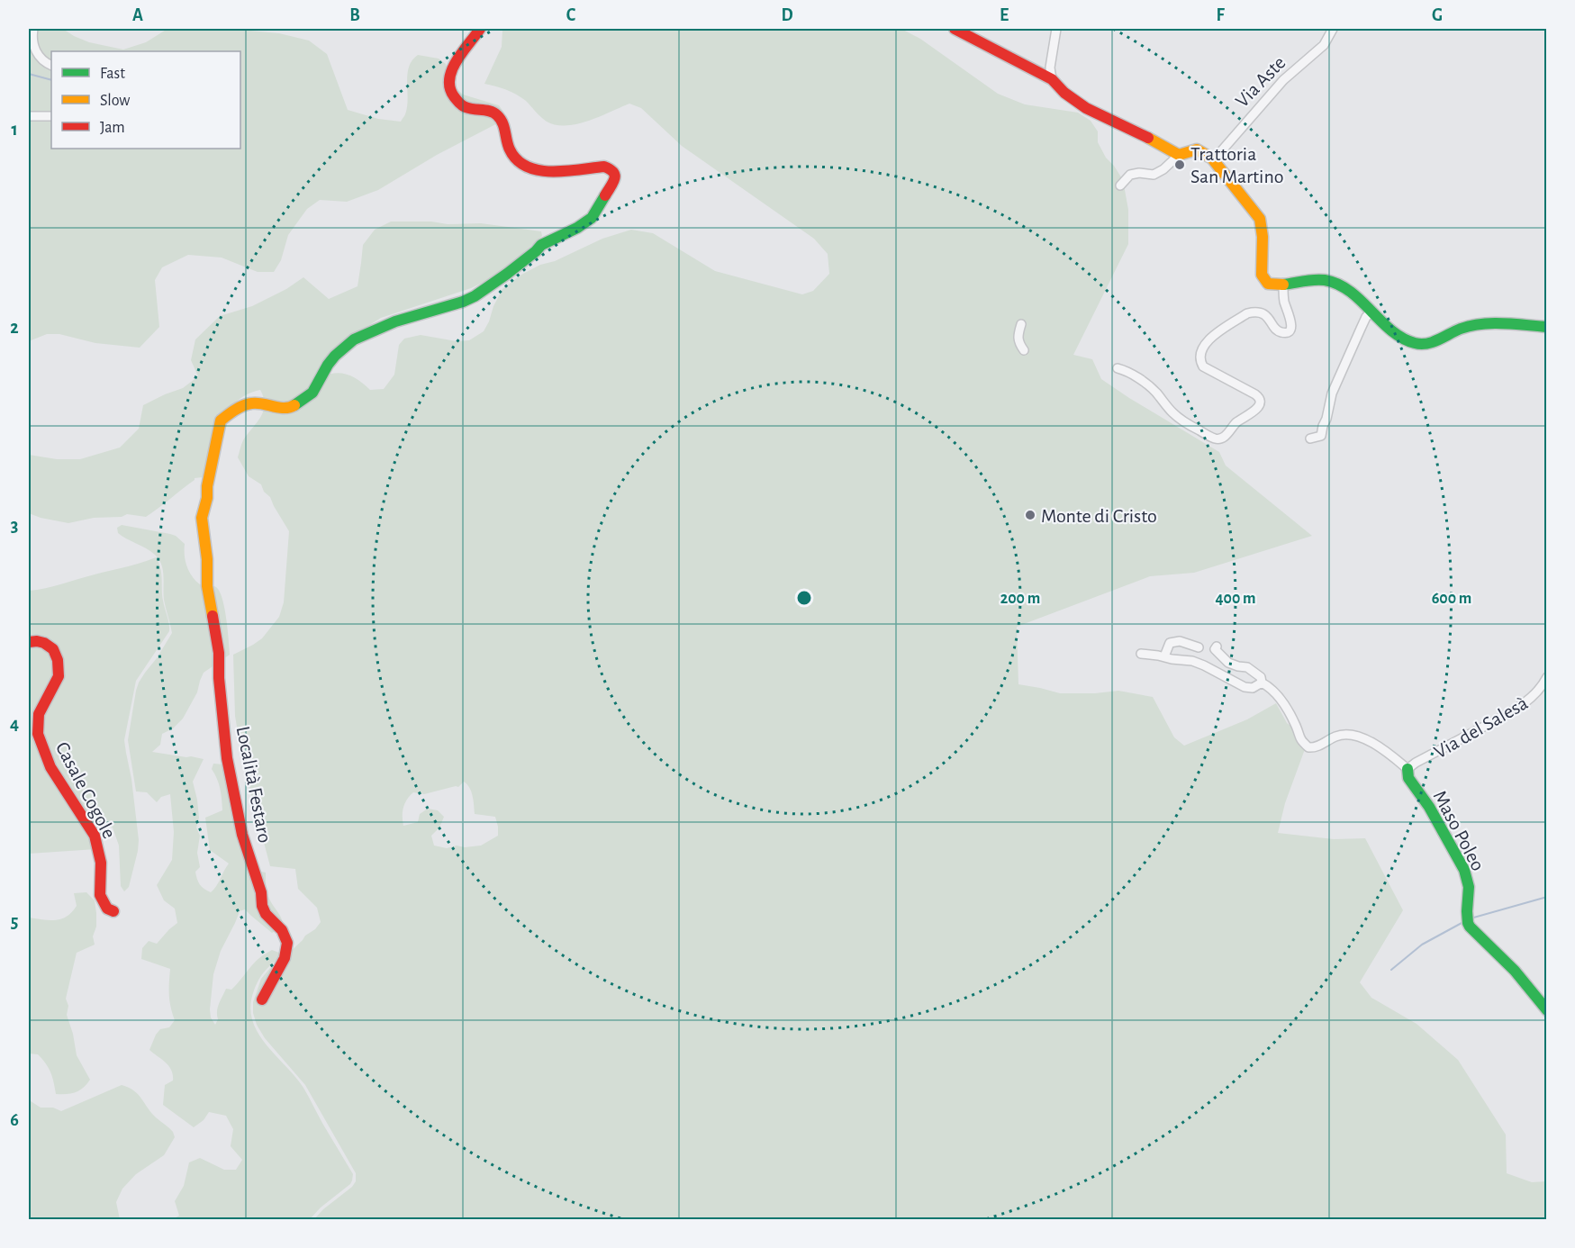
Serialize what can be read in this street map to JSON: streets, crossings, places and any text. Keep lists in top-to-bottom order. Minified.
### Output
{"streets":{"street":["Via Aste","Via del Salesà","Località Festaro","Casale Cogole","Maso Poleo"]},"crossings":[["Via del Salesà","Maso Poleo"]],"places":["Trattoria San Martino","Monte di Cristo"],"legend":["Fast","Slow","Jam"],"grid":{"columns":["A","B","C","D","E","F","G"],"rows":["1","2","3","4","5","6"]},"rings":["200 m","400 m","600 m"]}
